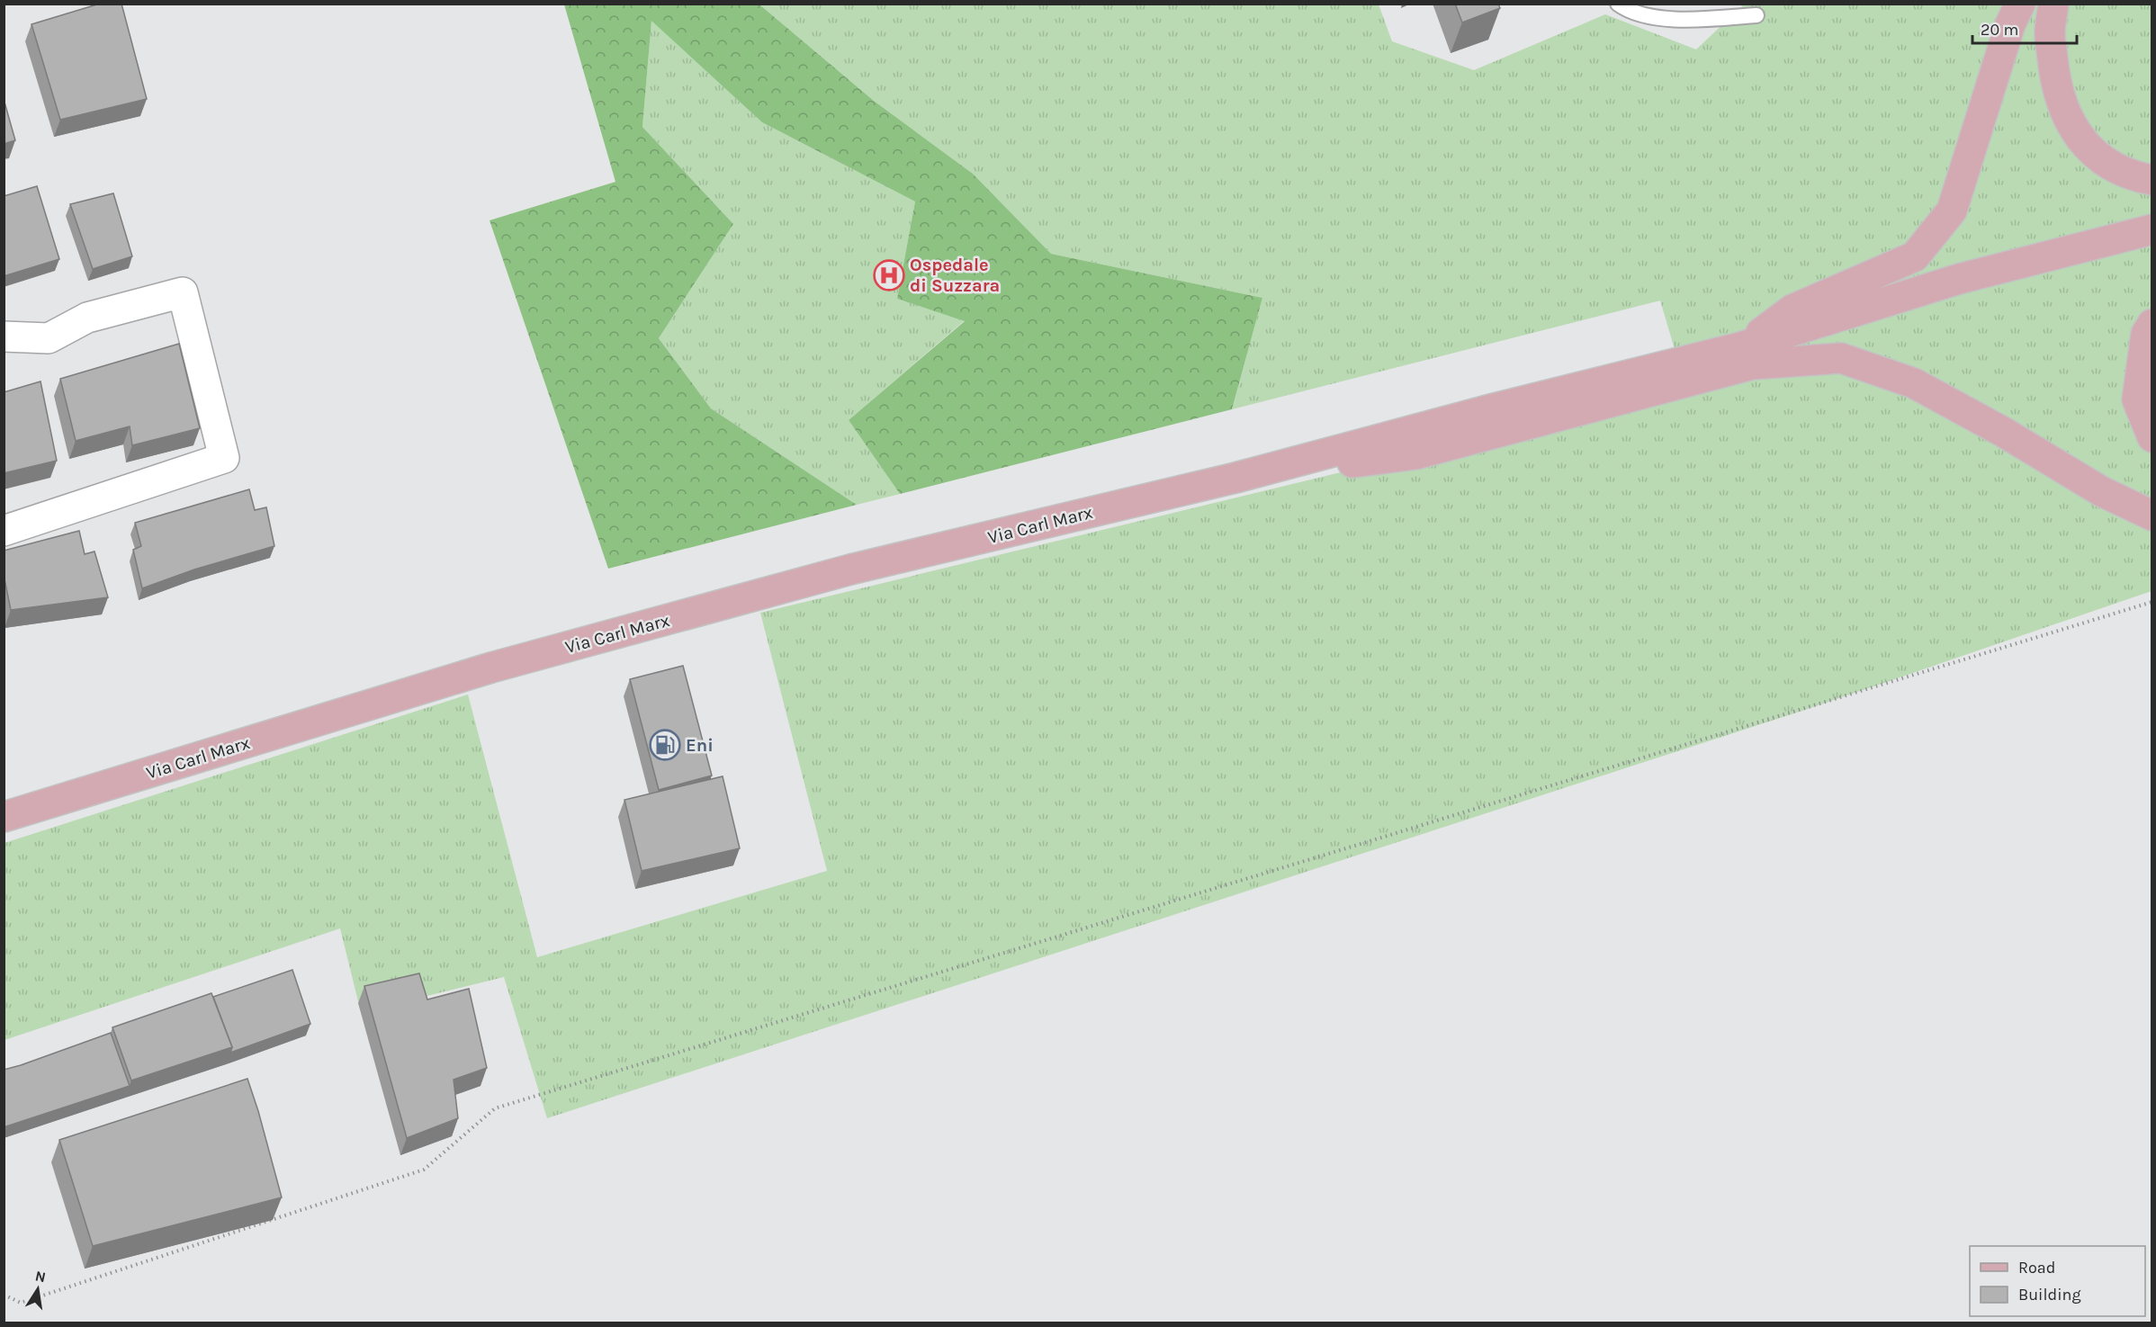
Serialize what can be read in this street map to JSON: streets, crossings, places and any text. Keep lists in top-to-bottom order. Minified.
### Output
{"streets":{"main road":["Via Carl Marx"]},"places":{"hospital":["Ospedale di Suzzara"],"fuel station":["Eni"]},"legend":["Road","Building"],"scale_bar":"20 m","north":"top"}
